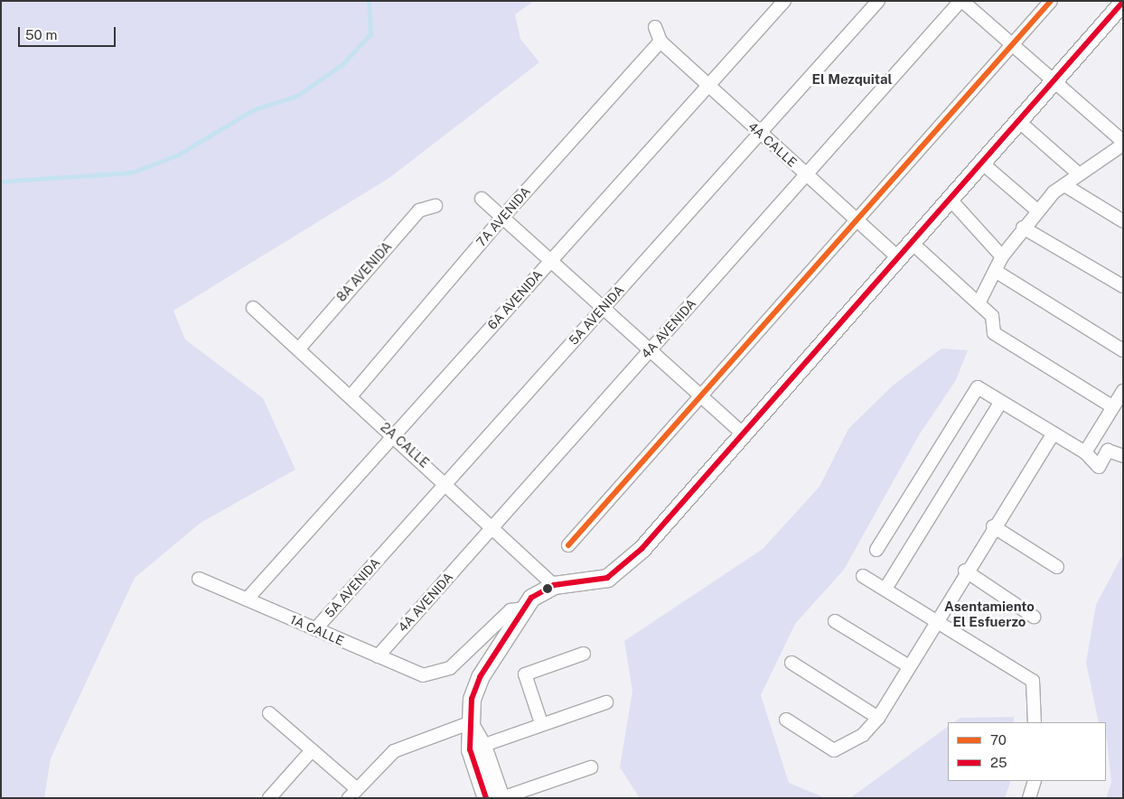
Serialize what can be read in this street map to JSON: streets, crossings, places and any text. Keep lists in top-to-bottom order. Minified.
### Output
{"streets":{"street":["4A CALLE","7A AVENIDA","8A AVENIDA","6A AVENIDA","5A AVENIDA","4A AVENIDA","2A CALLE","1A CALLE"]},"crossings":[["4A CALLE","7A AVENIDA"],["4A CALLE","6A AVENIDA"],["4A CALLE","5A AVENIDA"],["4A CALLE","4A AVENIDA"],["7A AVENIDA","2A CALLE"],["8A AVENIDA","2A CALLE"],["6A AVENIDA","2A CALLE"],["6A AVENIDA","1A CALLE"],["5A AVENIDA","2A CALLE"],["5A AVENIDA","1A CALLE"],["4A AVENIDA","2A CALLE"],["4A AVENIDA","1A CALLE"]],"districts":["El Mezquital","Asentamiento El Esfuerzo"],"lines":["transit line 70","transit line 25"],"legend":["70","25"],"scale_bar":"50 m"}
